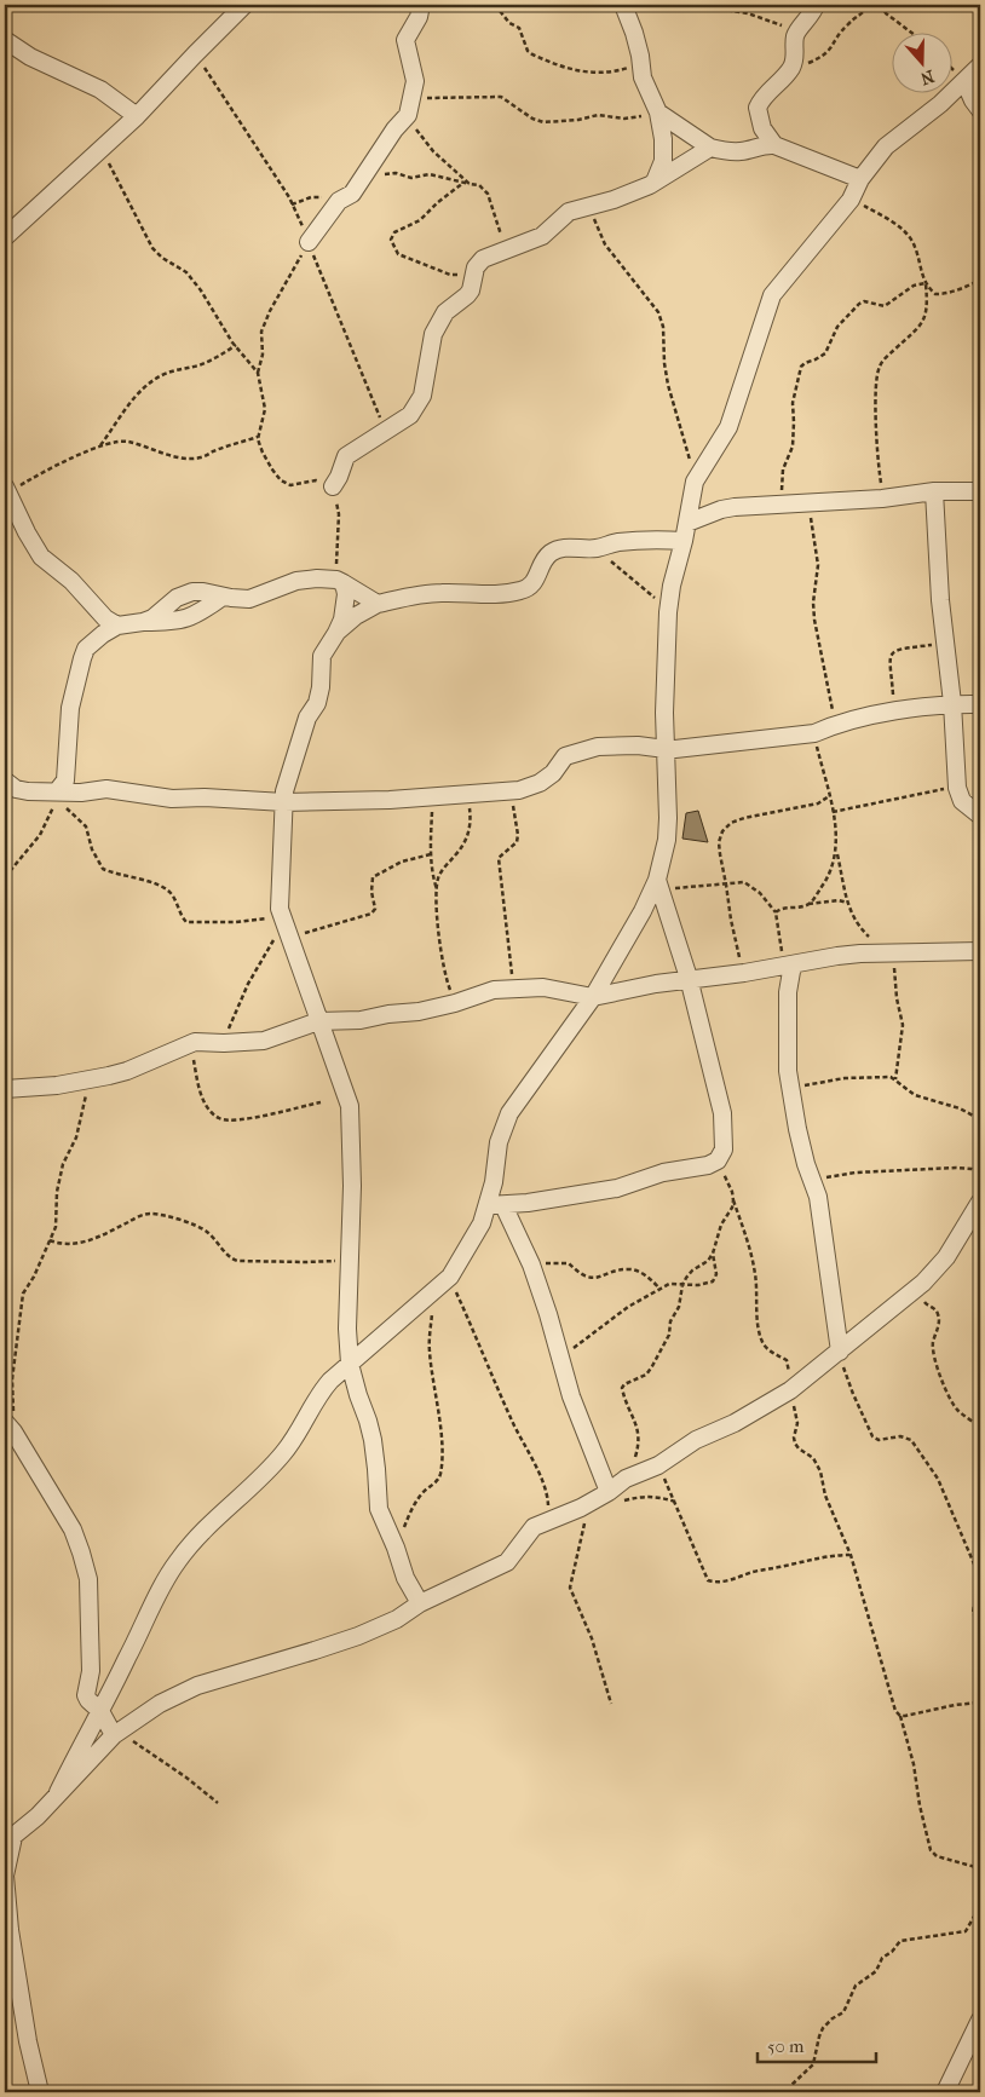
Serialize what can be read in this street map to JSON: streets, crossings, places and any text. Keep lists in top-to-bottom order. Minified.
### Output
{"scale_bar":"50 m","north":"bottom"}
